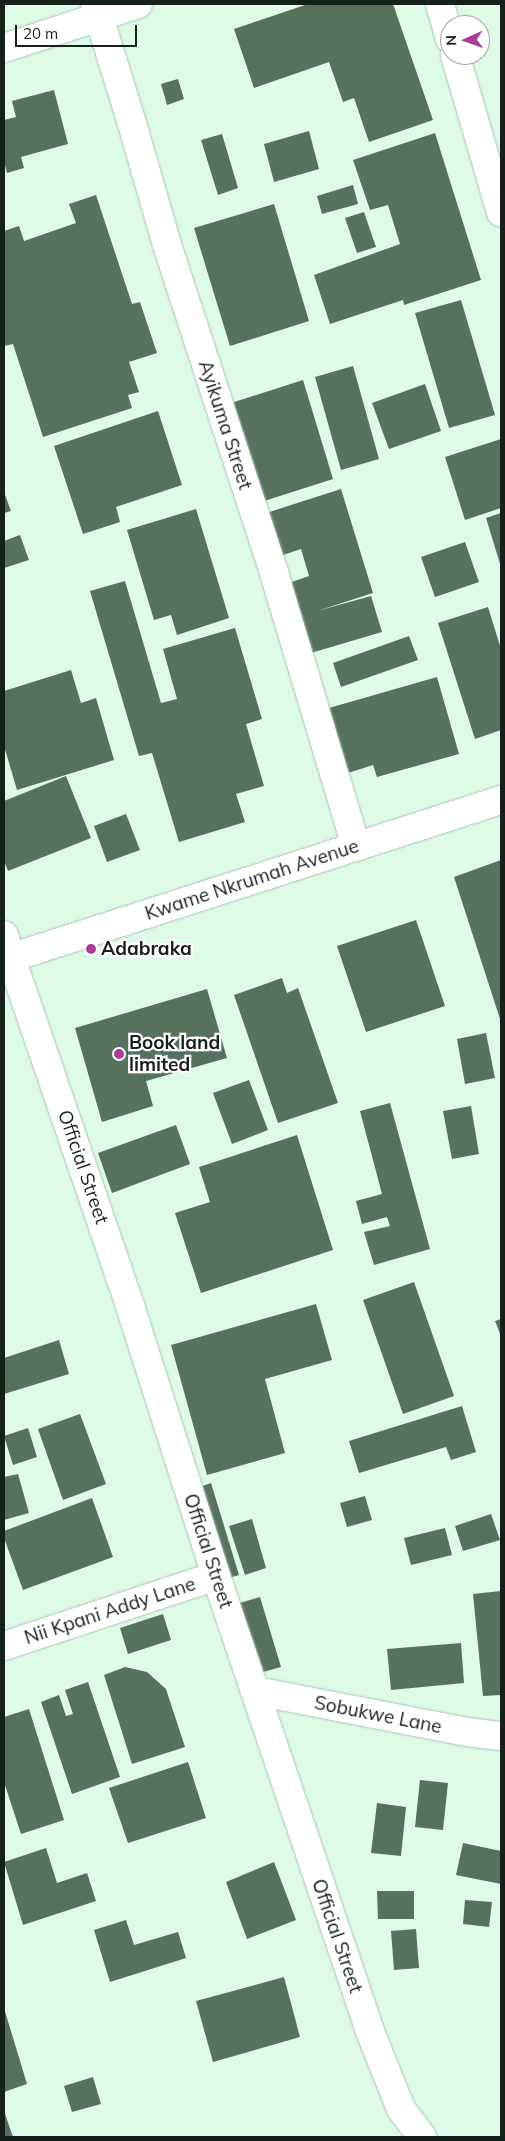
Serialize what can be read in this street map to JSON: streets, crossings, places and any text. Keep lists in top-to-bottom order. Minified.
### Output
{"streets":{"street":["Ayikuma Street","Kwame Nkrumah Avenue","Official Street","Nii Kpani Addy Lane","Sobukwe Lane"]},"crossings":[["Ayikuma Street","Kwame Nkrumah Avenue"],["Kwame Nkrumah Avenue","Official Street"],["Official Street","Nii Kpani Addy Lane"],["Official Street","Sobukwe Lane"]],"places":["Adabraka","Book land limited"],"scale_bar":"20 m","north":"left"}
